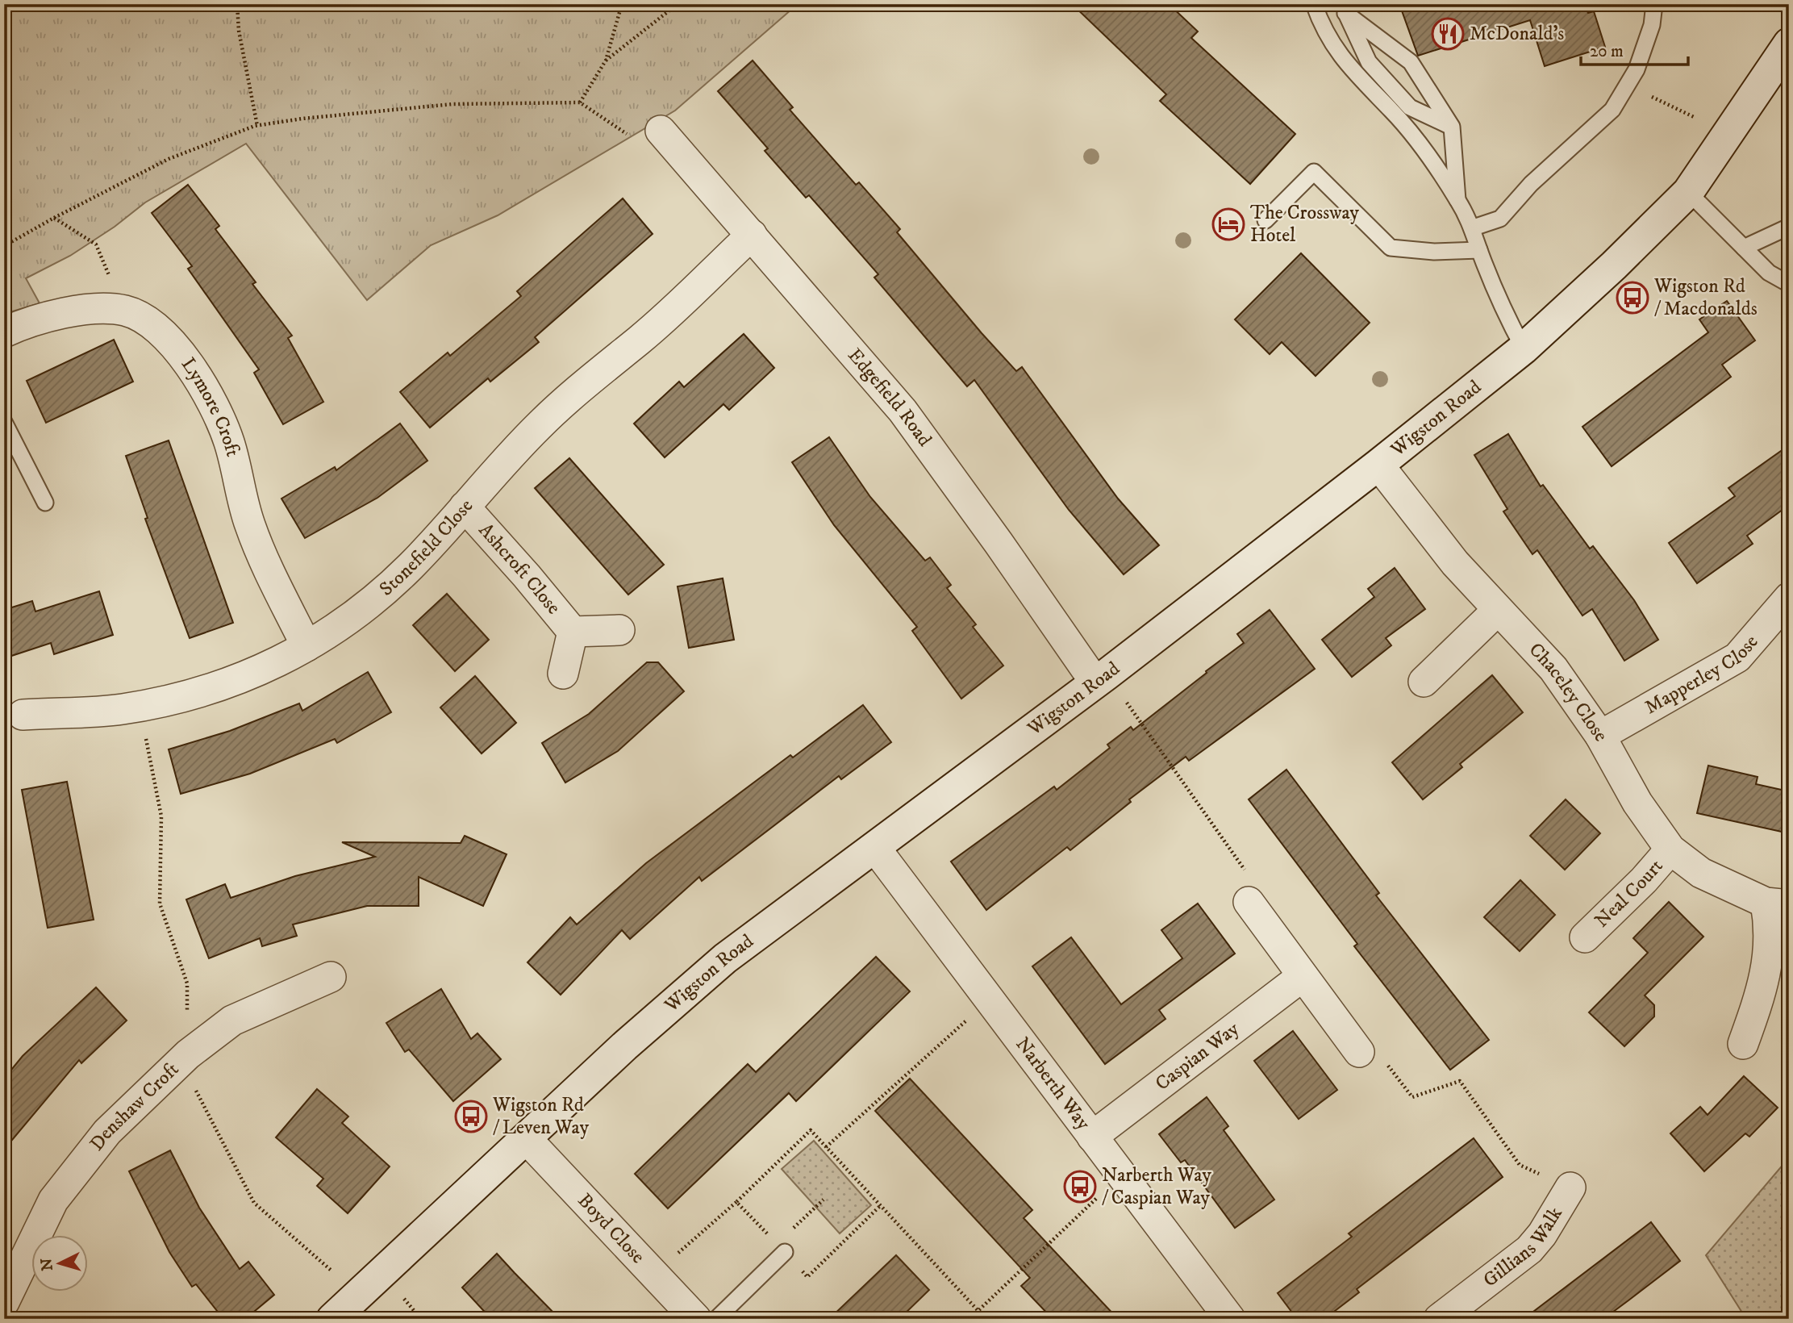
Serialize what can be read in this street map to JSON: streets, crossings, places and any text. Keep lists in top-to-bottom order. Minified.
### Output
{"streets":{"street":["Edgefield Road","Lymore Croft","Wigston Road","Stonefield Close","Ashcroft Close","Mapperley Close","Chaceley Close","Neal Court","Caspian Way","Narberth Way","Denshaw Croft","Boyd Close","Gillians Walk"]},"crossings":[["Edgefield Road","Wigston Road"],["Edgefield Road","Stonefield Close"],["Lymore Croft","Stonefield Close"],["Wigston Road","Chaceley Close"],["Wigston Road","Narberth Way"],["Wigston Road","Boyd Close"],["Stonefield Close","Ashcroft Close"],["Mapperley Close","Chaceley Close"],["Chaceley Close","Neal Court"],["Caspian Way","Narberth Way"]],"places":{"restaurant":["McDonald's"],"hotel":["The Crossway Hotel"],"bus stop":["Wigston Rd / Macdonalds","Wigston Rd / Leven Way","Narberth Way / Caspian Way"]},"scale_bar":"20 m","north":"left"}
